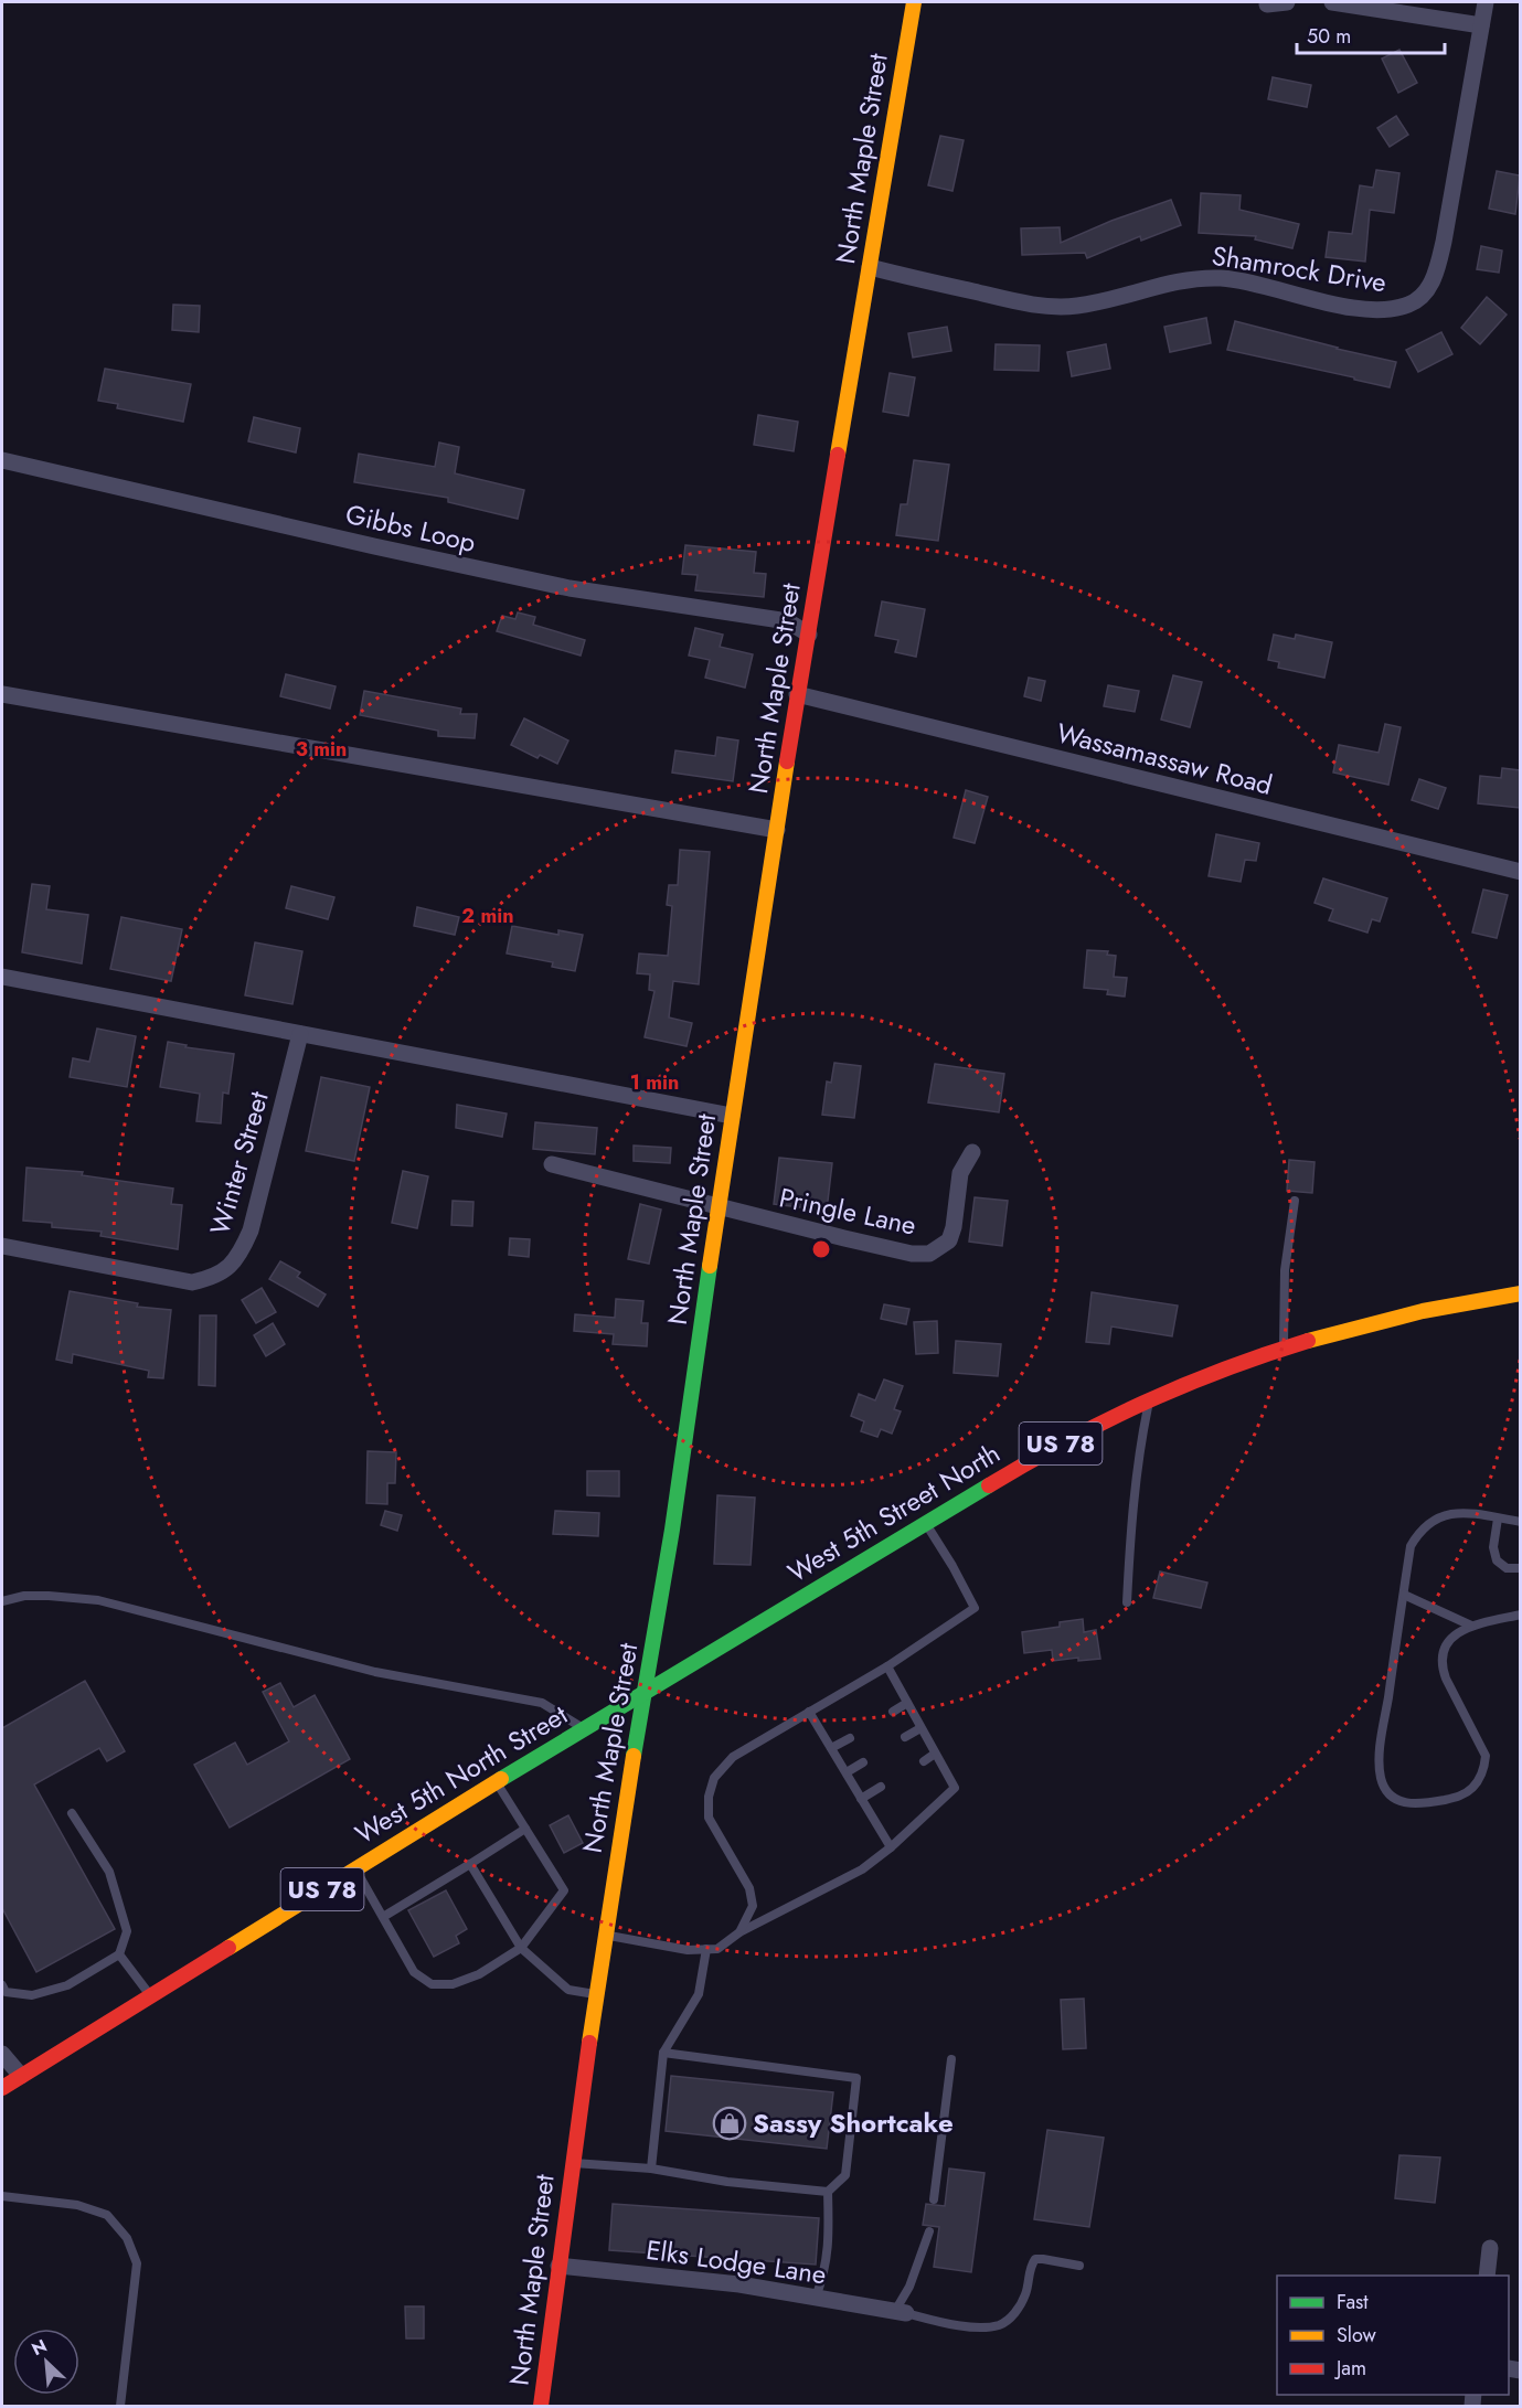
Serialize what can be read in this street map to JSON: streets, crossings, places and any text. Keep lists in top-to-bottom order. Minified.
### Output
{"streets":{"street":["North Maple Street","Shamrock Drive","Gibbs Loop","Wassamassaw Road","Winter Street","Pringle Lane","US 78","West 5th Street North","West 5th North Street","Elks Lodge Lane"]},"crossings":[["North Maple Street","Shamrock Drive"],["North Maple Street","Gibbs Loop"],["North Maple Street","Wassamassaw Road"],["North Maple Street","Pringle Lane"],["North Maple Street","West 5th Street North"],["North Maple Street","West 5th North Street"],["North Maple Street","Elks Lodge Lane"],["West 5th Street North","West 5th North Street"]],"places":{"shop":["Sassy Shortcake"]},"legend":["Fast","Slow","Jam"],"scale_bar":"50 m","north":"top left","rings":["3 min","2 min","1 min"]}
